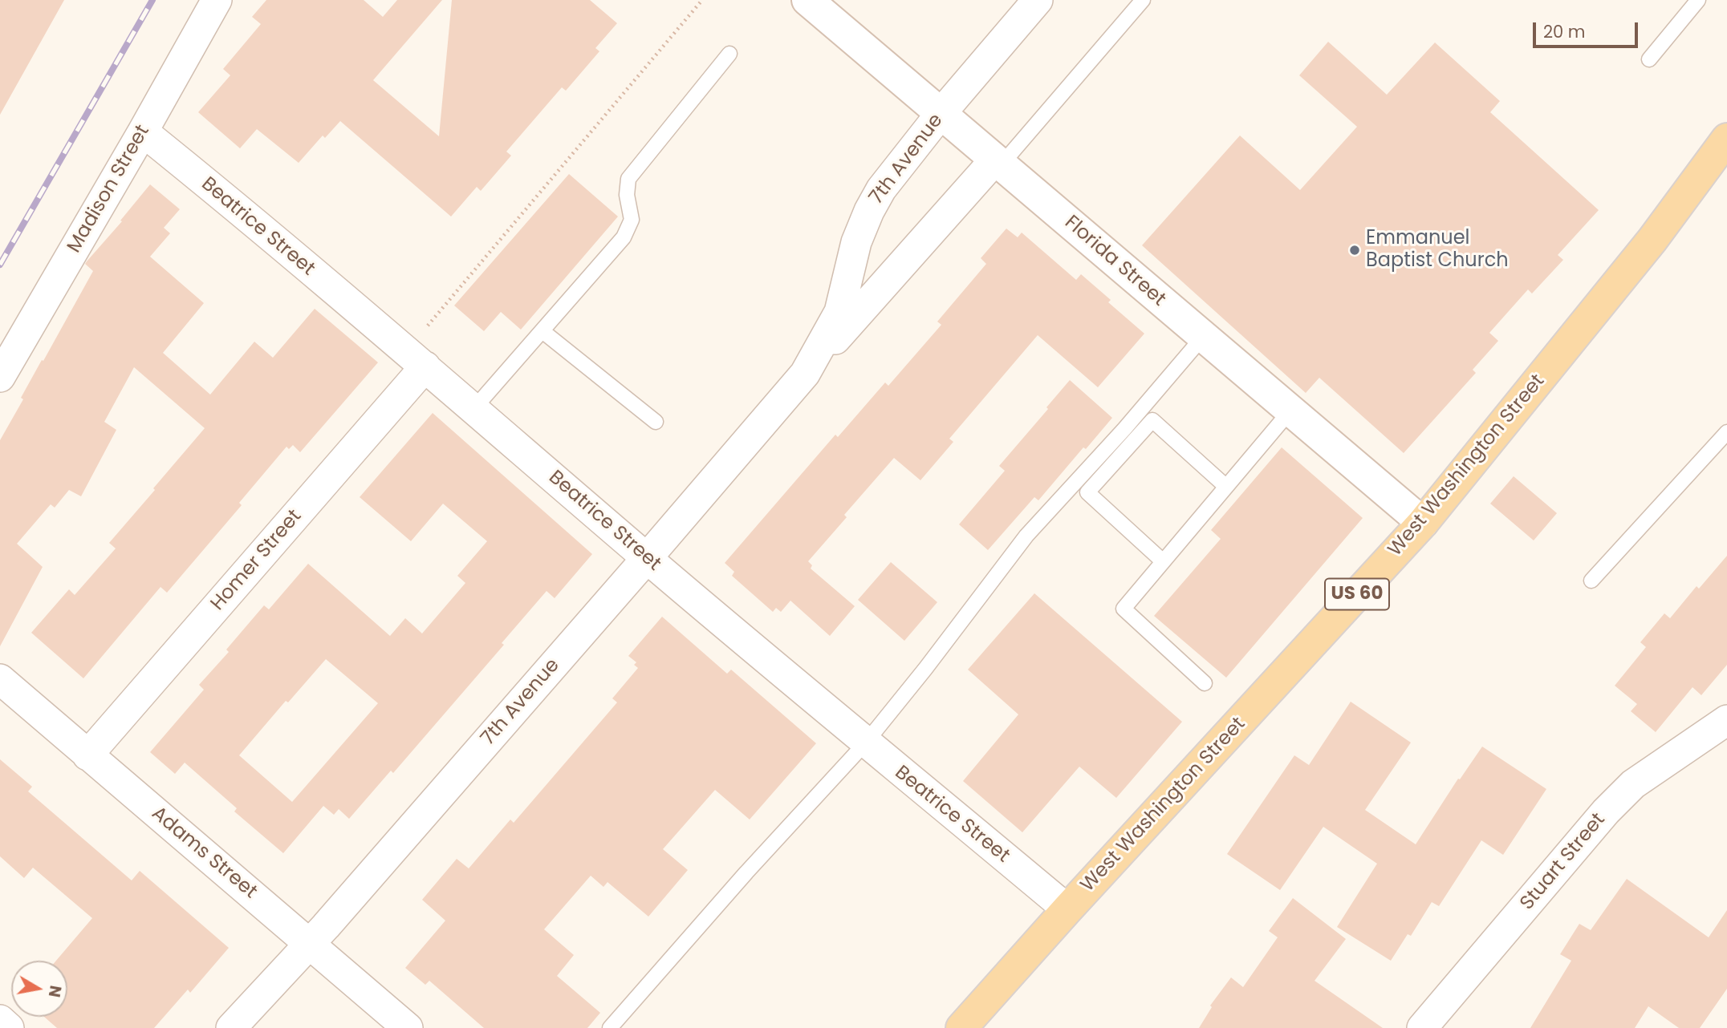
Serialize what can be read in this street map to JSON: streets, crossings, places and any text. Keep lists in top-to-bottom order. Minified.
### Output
{"streets":{"main road":["West Washington Street","US 60"],"street":["7th Avenue","Madison Street","Beatrice Street","Florida Street","Homer Street","Adams Street","Stuart Street"]},"crossings":[["7th Avenue","Beatrice Street"],["7th Avenue","Florida Street"],["7th Avenue","Adams Street"],["Madison Street","Beatrice Street"],["Beatrice Street","West Washington Street"],["Beatrice Street","Homer Street"],["Florida Street","West Washington Street"],["Homer Street","Adams Street"]],"places":["Emmanuel Baptist Church"],"scale_bar":"20 m","north":"right"}
